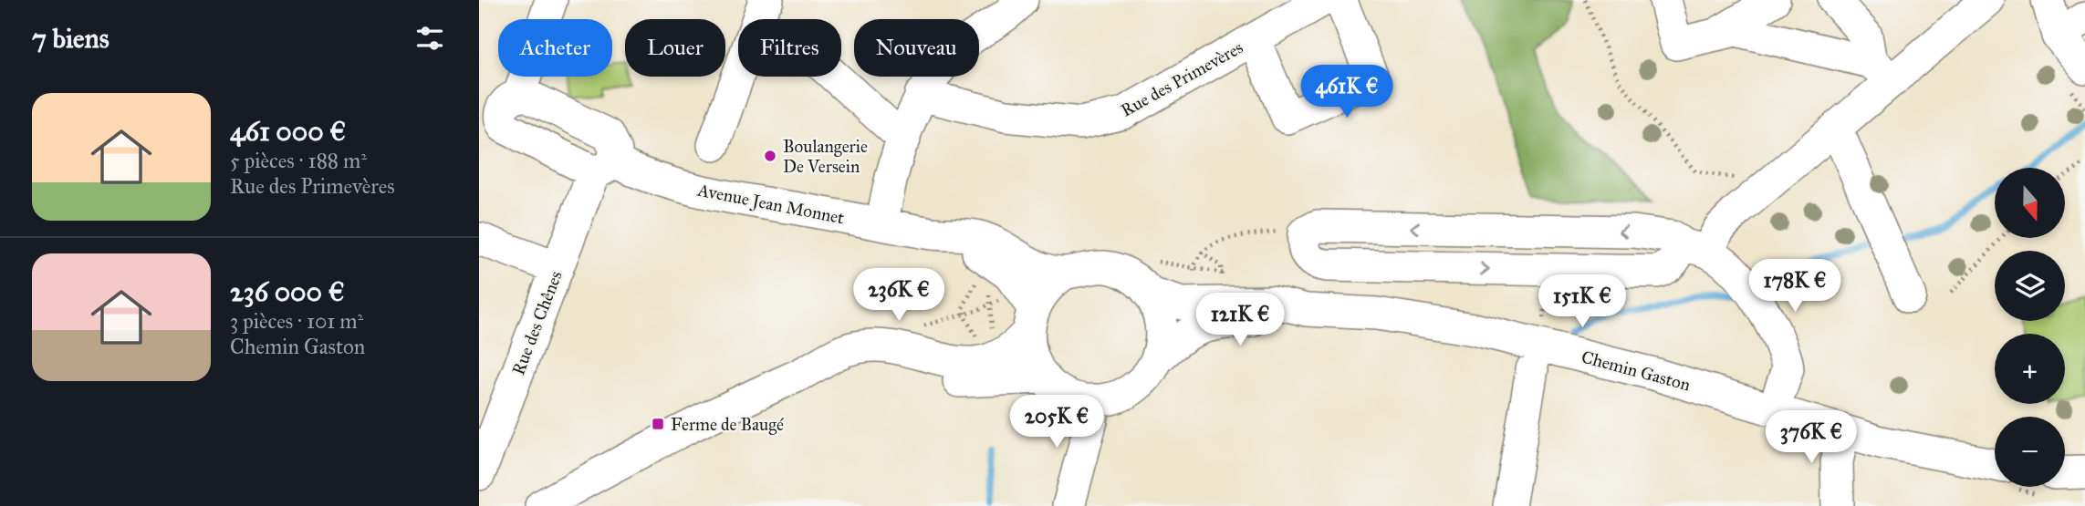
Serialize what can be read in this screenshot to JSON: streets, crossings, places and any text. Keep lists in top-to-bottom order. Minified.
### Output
{"streets":{"street":["Rue des Primevères","Avenue Jean Monnet","Rue des Chênes","Chemin Gaston"]},"crossings":[["Avenue Jean Monnet","Rue des Chênes"],["Avenue Jean Monnet","Chemin Gaston"]],"places":{"other":["Boulangerie De Versein"],"transit":["Ferme de Baugé"]},"north":"bottom","page":{"heading":"7 biens","chip":["Acheter","Louer","Filtres","Nouveau"],"price":["461K €","178K €","236K €","151K €","121K €","205K €","376K €"],"list":[{"name":"461 000 €","note":"5 pièces · 188 m² · Rue des Primevères"},{"name":"236 000 €","note":"3 pièces · 101 m² · Chemin Gaston"}],"map_buttons":["+","−"]}}
